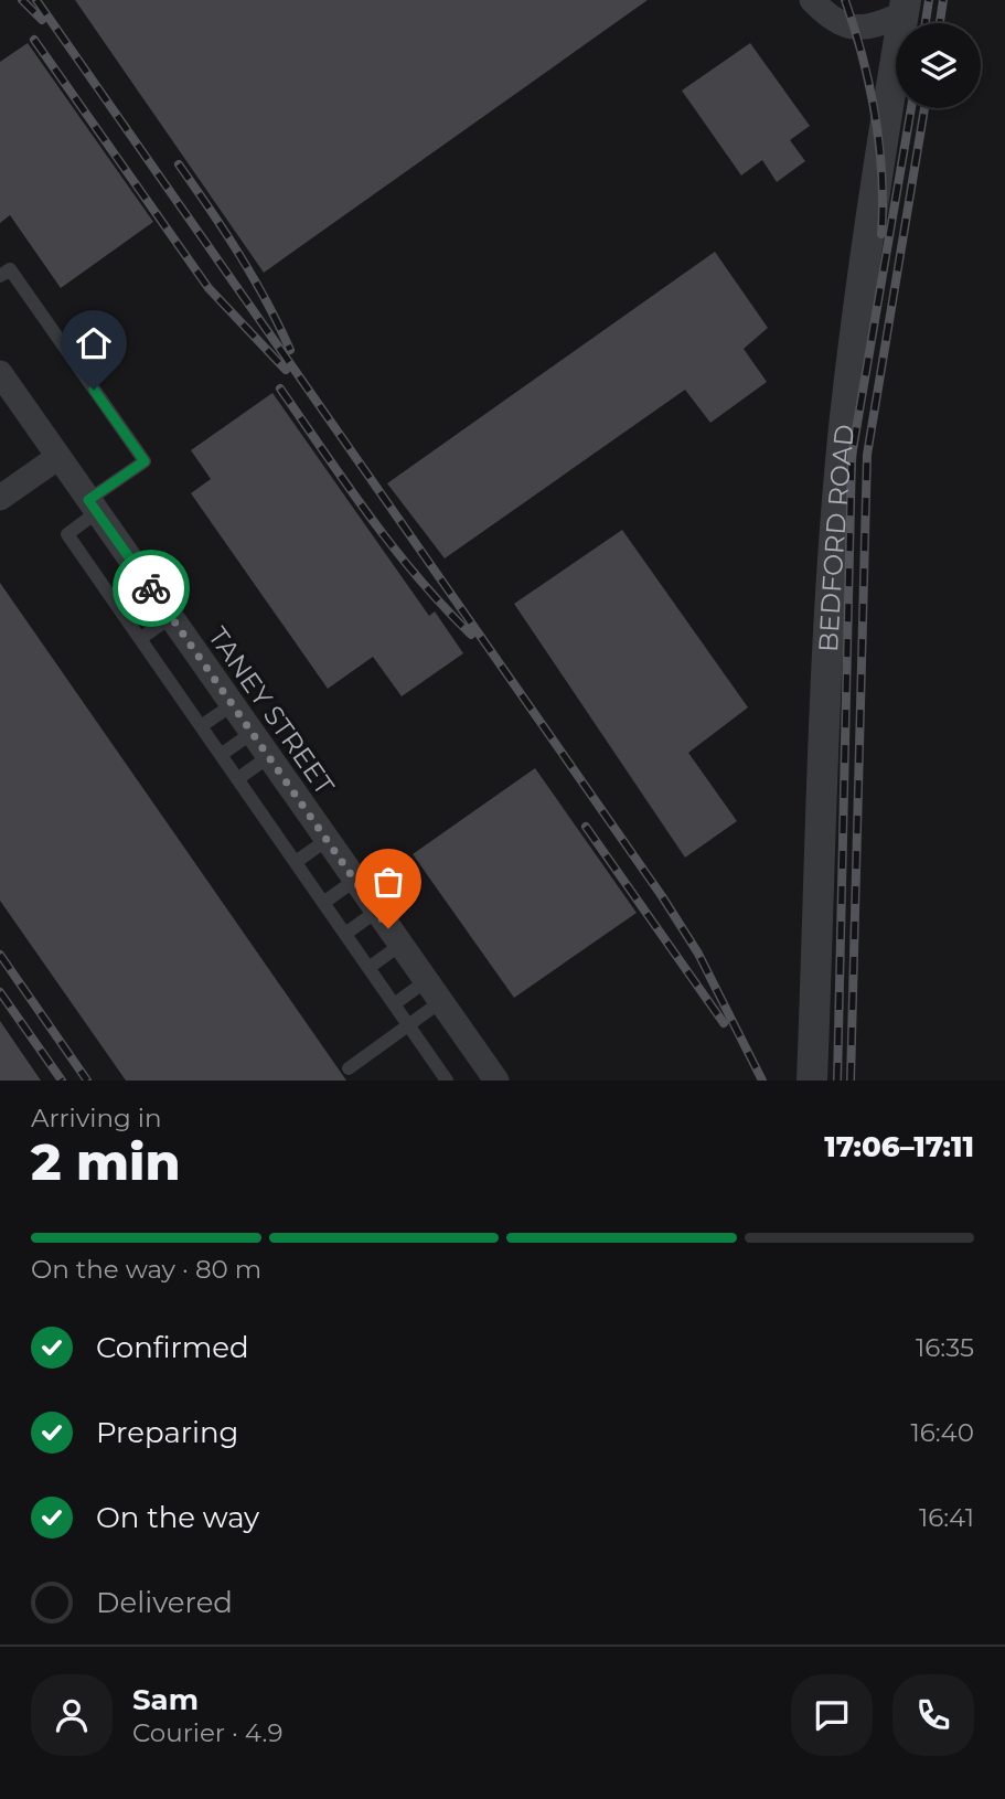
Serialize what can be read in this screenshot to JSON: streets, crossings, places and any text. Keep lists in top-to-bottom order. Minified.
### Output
{"streets":{"street":["BEDFORD ROAD","TANEY STREET"]},"page":{"heading":["2 min","Arriving in","17:06–17:11"],"panel":["Sam","Courier · 4.9"],"bar":"On the way · 80 m","list":[["Confirmed","16:35"],["Preparing","16:40"],["On the way","16:41"],"Delivered"]}}
